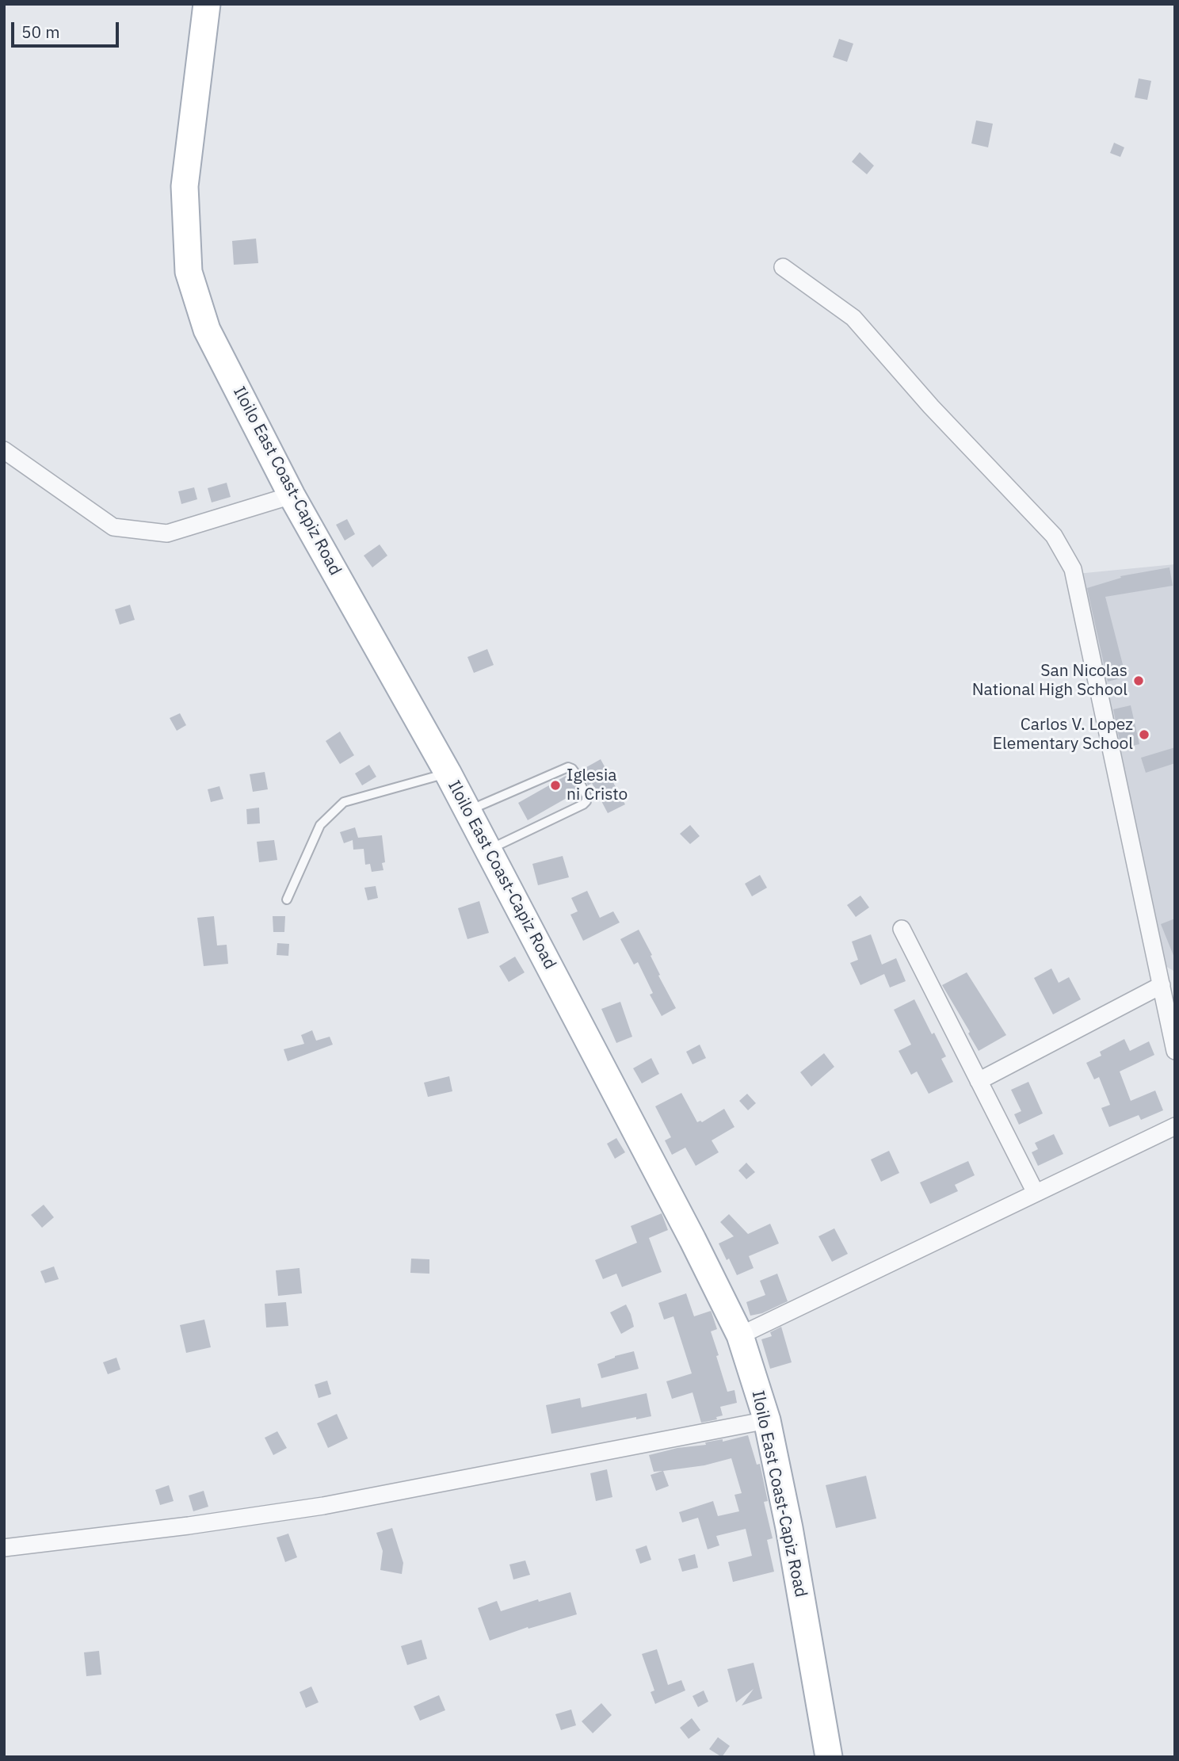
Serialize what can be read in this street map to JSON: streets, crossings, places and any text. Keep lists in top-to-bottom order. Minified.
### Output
{"streets":{"main road":["Iloilo East Coast-Capiz Road"]},"places":["San Nicolas National High School","Carlos V. Lopez Elementary School","Iglesia ni Cristo"],"scale_bar":"50 m"}
